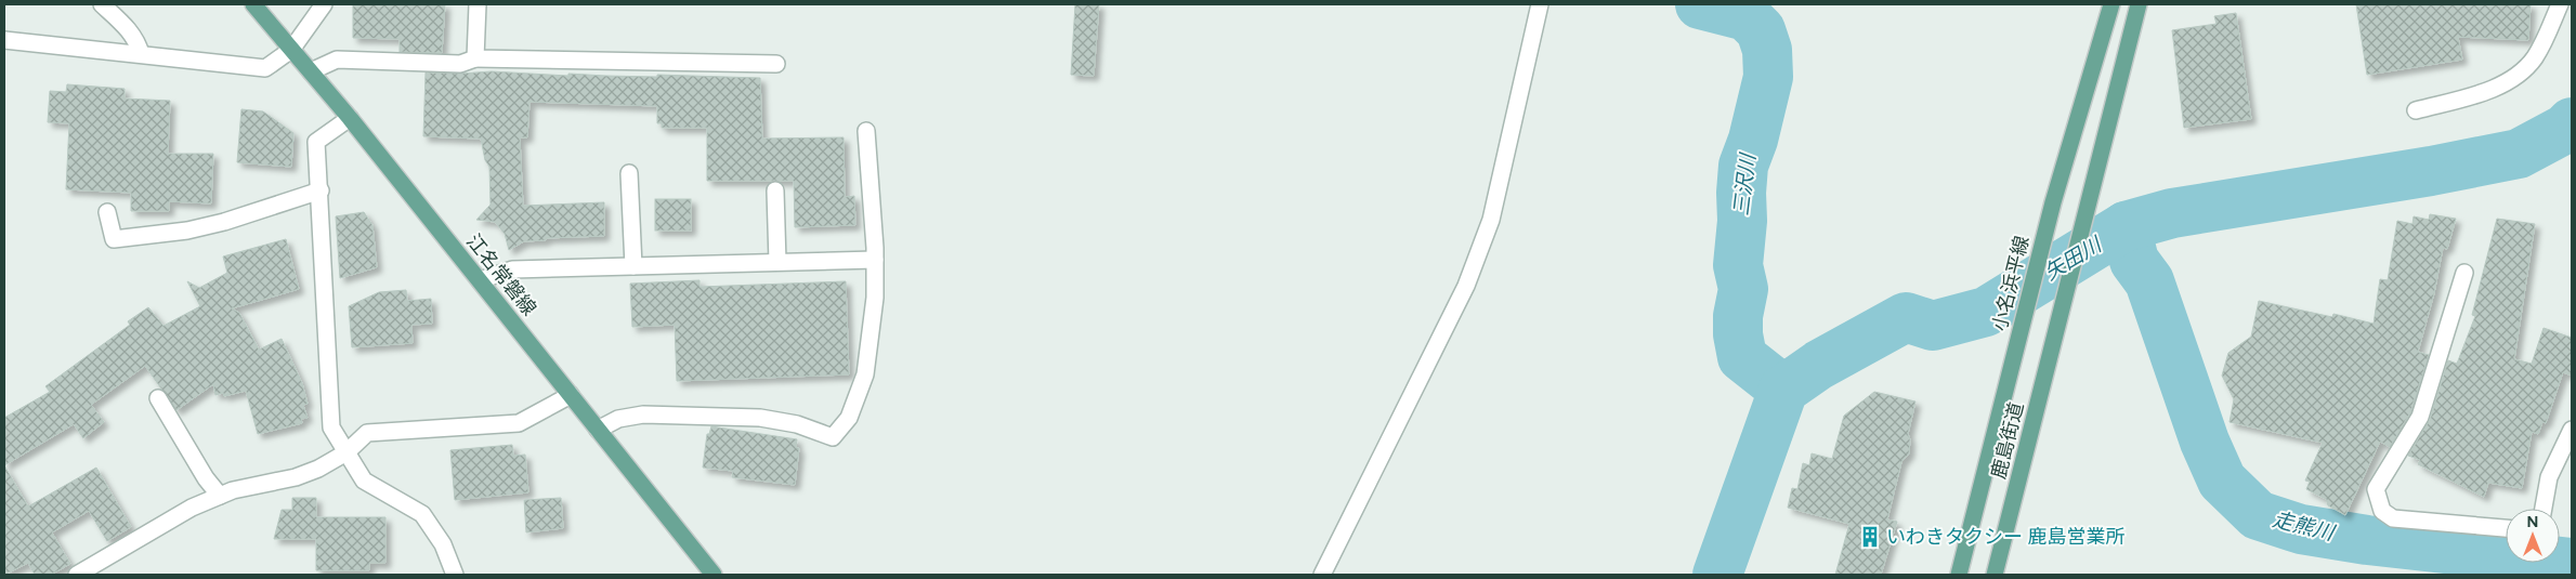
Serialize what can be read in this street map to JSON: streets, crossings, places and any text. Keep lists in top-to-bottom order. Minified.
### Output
{"streets":{"main road":["江名常磐線","小名浜平線","鹿島街道"]},"water":["三沢川","矢田川","走熊川"],"places":{"building":["いわきタクシー 鹿島営業所"]},"north":"top"}
